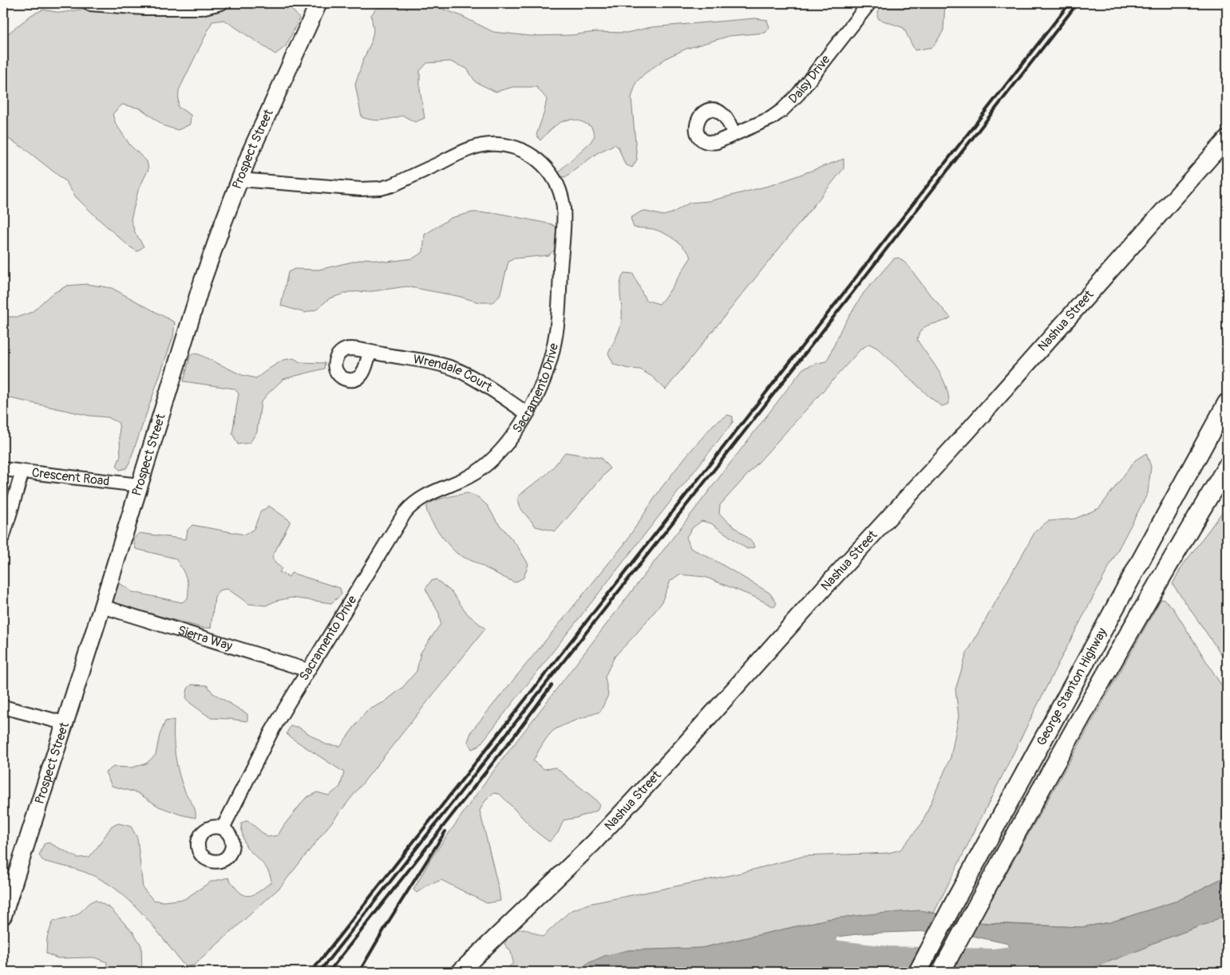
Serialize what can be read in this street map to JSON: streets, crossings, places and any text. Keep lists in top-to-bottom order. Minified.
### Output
{"streets":{"highway":["George Stanton Highway"],"main road":["Prospect Street","Nashua Street"],"street":["Daisy Drive","Wrendale Court","Sacramento Drive","Crescent Road","Sierra Way"]},"crossings":[["Prospect Street","Sacramento Drive"],["Prospect Street","Crescent Road"],["Prospect Street","Sierra Way"],["Wrendale Court","Sacramento Drive"],["Sacramento Drive","Sierra Way"]]}
